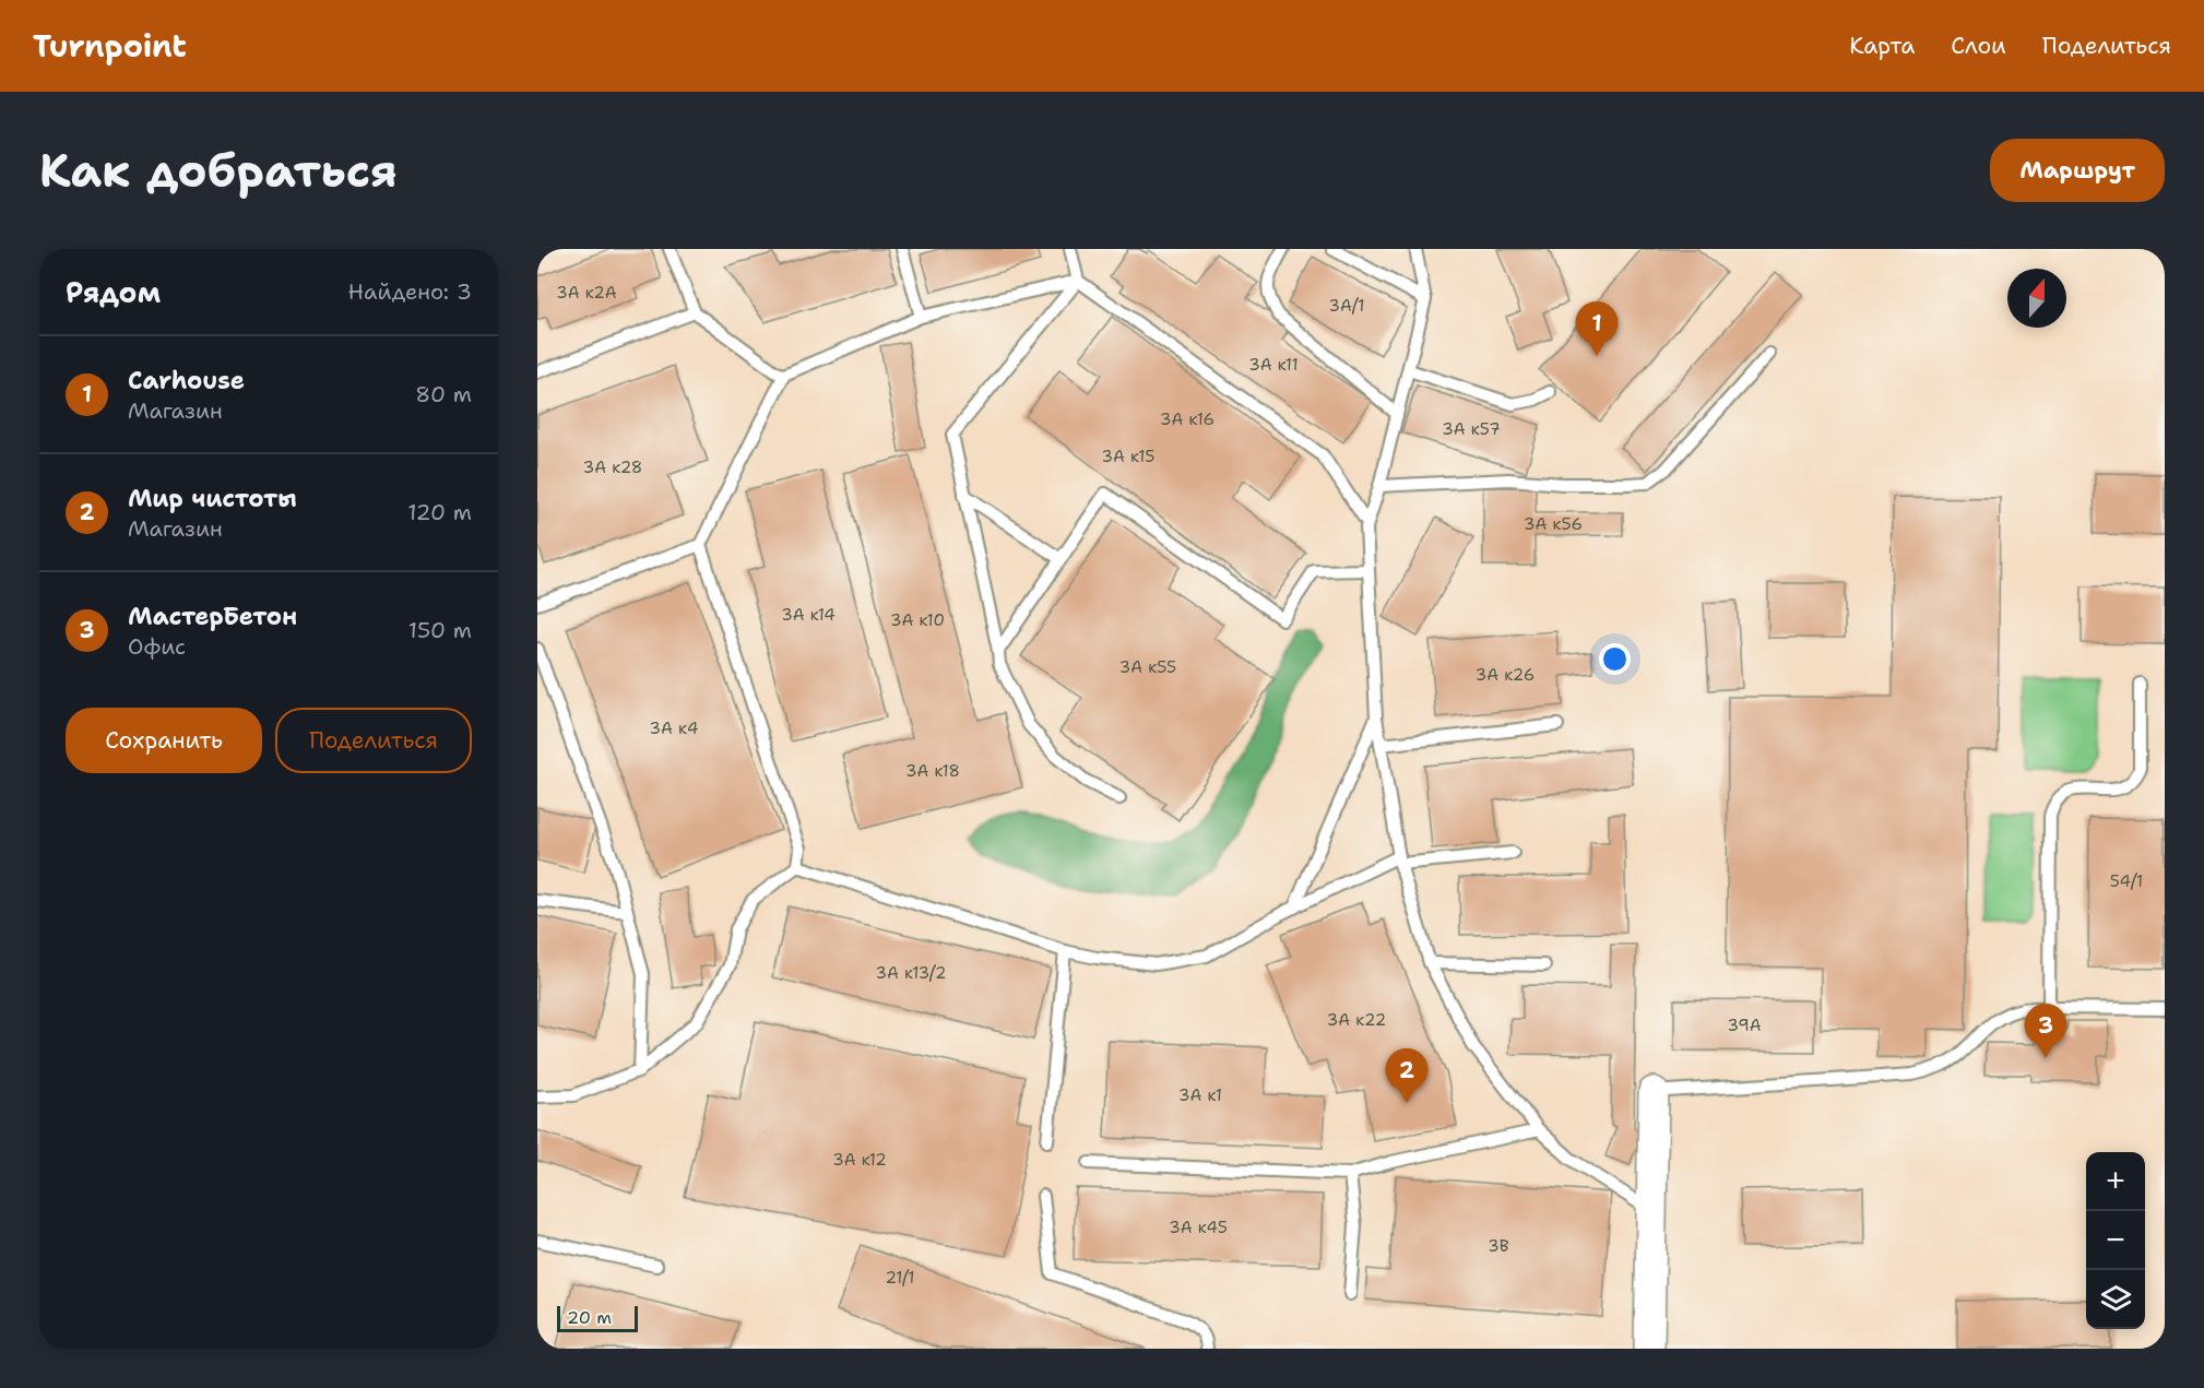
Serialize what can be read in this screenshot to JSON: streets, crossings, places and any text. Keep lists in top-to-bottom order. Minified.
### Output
{"house_numbers":["3А к2А","3А/1","3А к11","3А к16","3А к57","3А к15","3А к28","3А к56","3А к14","3А к10","3А к55","3А к26","3А к4","3А к18","54/1","3А к13/2","3А к22","39А","3А к1","3А к12","3А к45","3В","21/1"],"scale_bar":"20 m","north":"top","page":{"header":"Turnpoint","nav":["Карта","Слои","Поделиться"],"buttons":["Маршрут",["Сохранить","Поделиться"]],"title":"Как добраться","heading":["Рядом","Найдено: 3"],"pins":["1","3","2"],"list":[{"mark":"1","name":"Carhouse","note":"Магазин","value":"80 m"},{"mark":"2","name":"Мир чистоты","note":"Магазин","value":"120 m"},{"mark":"3","name":"МастерБетон","note":"Офис","value":"150 m"}],"map_buttons":["+","−"],"scale":"20 m"}}
